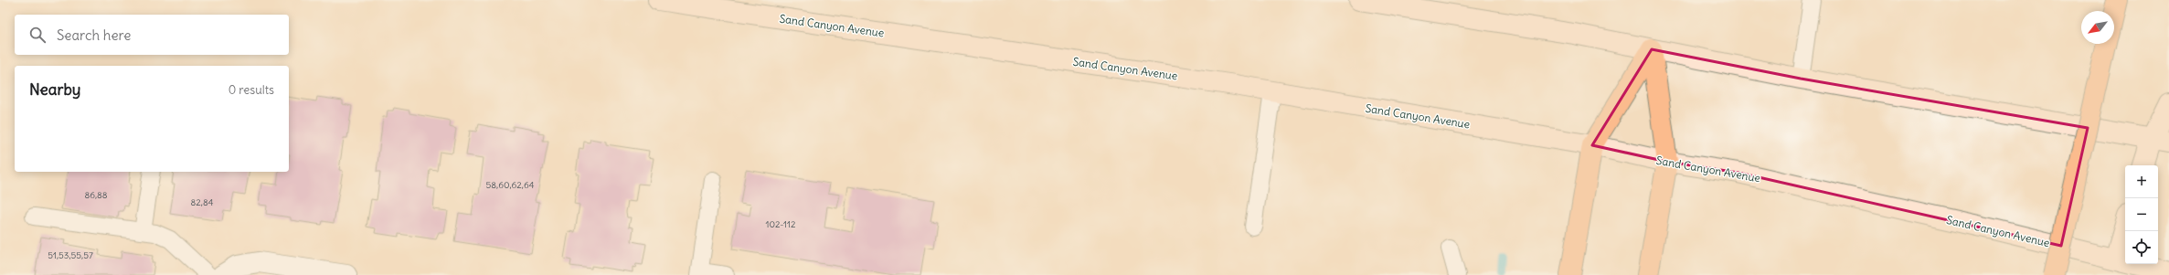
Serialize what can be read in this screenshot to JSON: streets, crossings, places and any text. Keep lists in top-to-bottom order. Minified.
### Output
{"streets":{"main road":["Sand Canyon Avenue"]},"house_numbers":["58,60,62,64","86,88","82,84","102-112","51,53,55,57"],"north":"bottom left","page":{"search":"Search here","heading":["Nearby","0 results"],"map_buttons":["+","−"]}}
